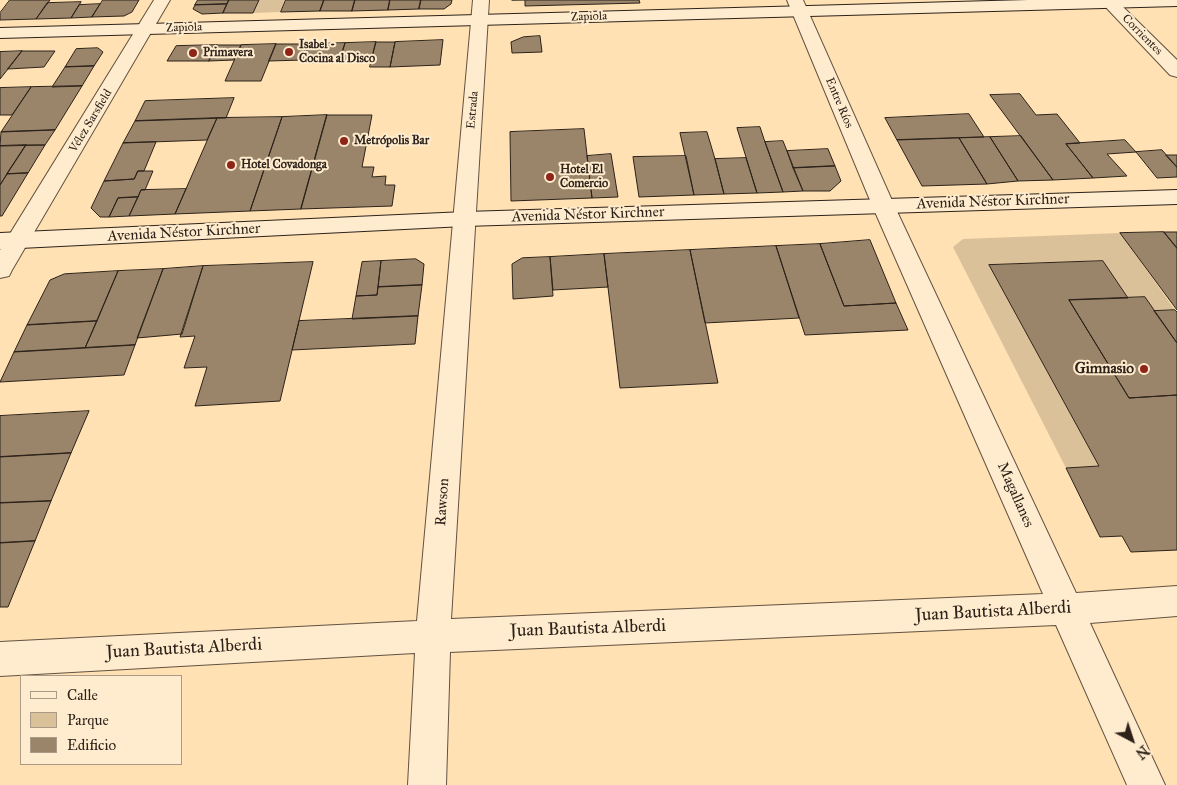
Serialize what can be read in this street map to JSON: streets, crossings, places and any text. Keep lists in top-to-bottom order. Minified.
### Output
{"streets":{"street":["Zapiola","Corrientes","Entre Ríos","Estrada","Vélez Sarsfield","Avenida Néstor Kirchner","Magallanes","Rawson","Juan Bautista Alberdi"]},"crossings":[["Zapiola","Corrientes"],["Zapiola","Entre Ríos"],["Zapiola","Estrada"],["Zapiola","Vélez Sarsfield"],["Entre Ríos","Avenida Néstor Kirchner"],["Entre Ríos","Magallanes"],["Estrada","Avenida Néstor Kirchner"],["Estrada","Rawson"],["Vélez Sarsfield","Avenida Néstor Kirchner"],["Avenida Néstor Kirchner","Magallanes"],["Avenida Néstor Kirchner","Rawson"],["Magallanes","Juan Bautista Alberdi"],["Rawson","Juan Bautista Alberdi"]],"places":["Isabel - Cocina al Disco","Primavera","Metrópolis Bar","Hotel Covadonga","Hotel El Comercio","Gimnasio"],"legend":["Calle","Parque","Edificio"],"north":"bottom right"}
